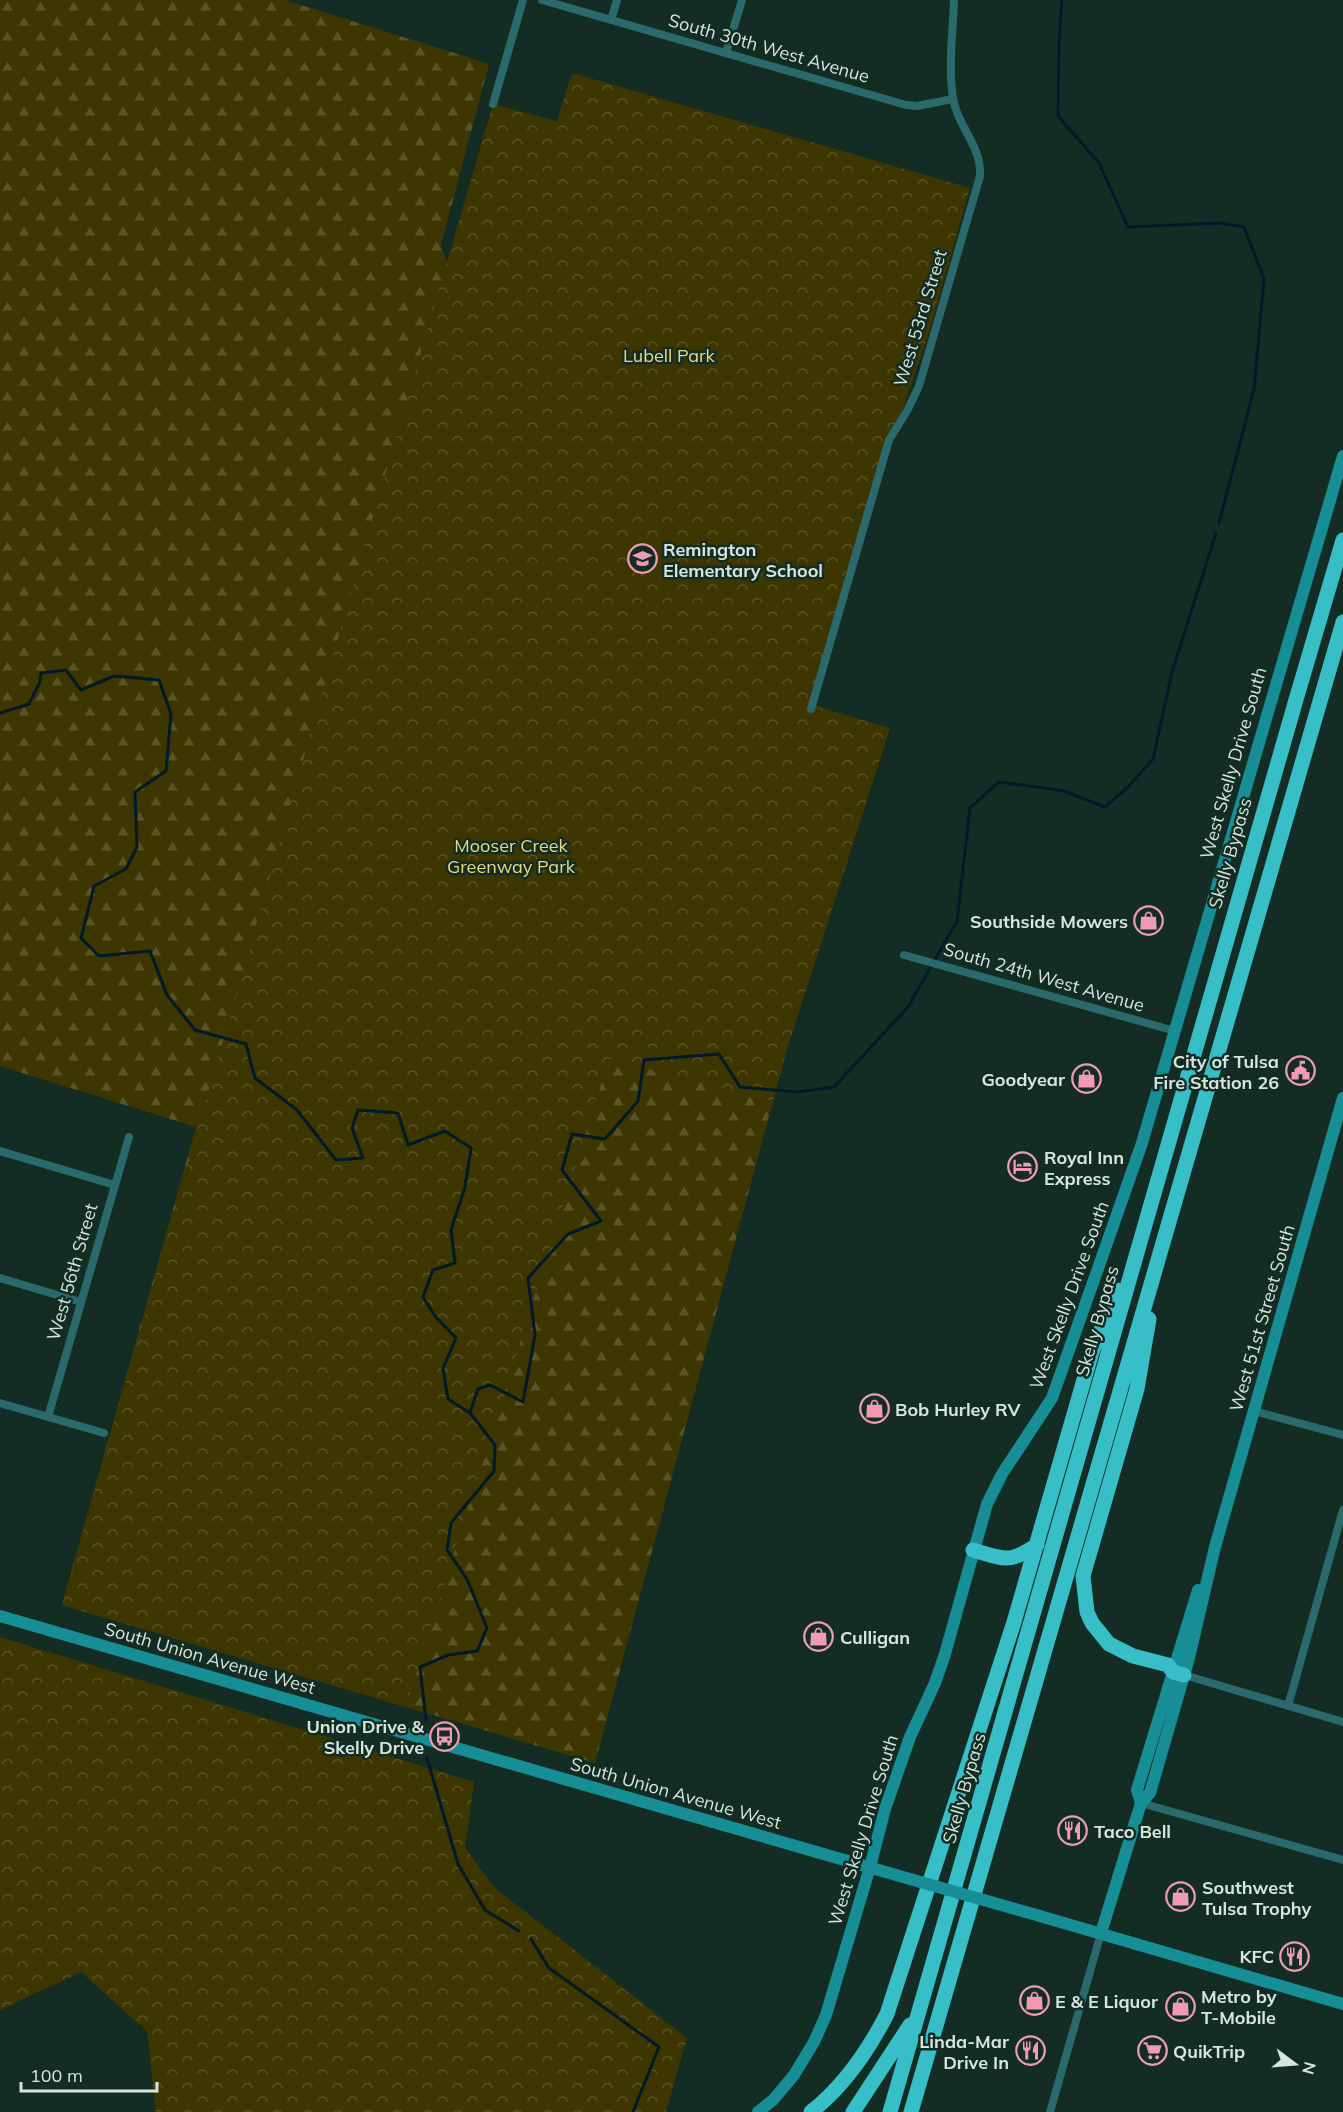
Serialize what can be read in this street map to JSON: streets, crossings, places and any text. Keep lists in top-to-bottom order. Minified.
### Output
{"streets":{"highway":["Skelly Bypass"],"street":["South 30th West Avenue","West 53rd Street","West Skelly Drive South","South 24th West Avenue","West 56th Street","West 51st Street South","South Union Avenue West"]},"crossings":[["South 30th West Avenue","West 53rd Street"],["West Skelly Drive South","South 24th West Avenue"],["West Skelly Drive South","South Union Avenue West"],["West 51st Street South","South Union Avenue West"]],"parks":["Lubell Park","Mooser Creek Greenway Park"],"places":{"school or university":["Remington Elementary School"],"shop":["Southside Mowers","Goodyear","Bob Hurley RV","Culligan","Southwest Tulsa Trophy","E & E Liquor","Metro by T-Mobile"],"public building":["City of Tulsa Fire Station 26"],"hotel":["Royal Inn Express"],"bus stop":["Union Drive & Skelly Drive"],"restaurant":["Taco Bell","KFC","Linda-Mar Drive In"],"supermarket":["QuikTrip"]},"scale_bar":"100 m","north":"right"}
